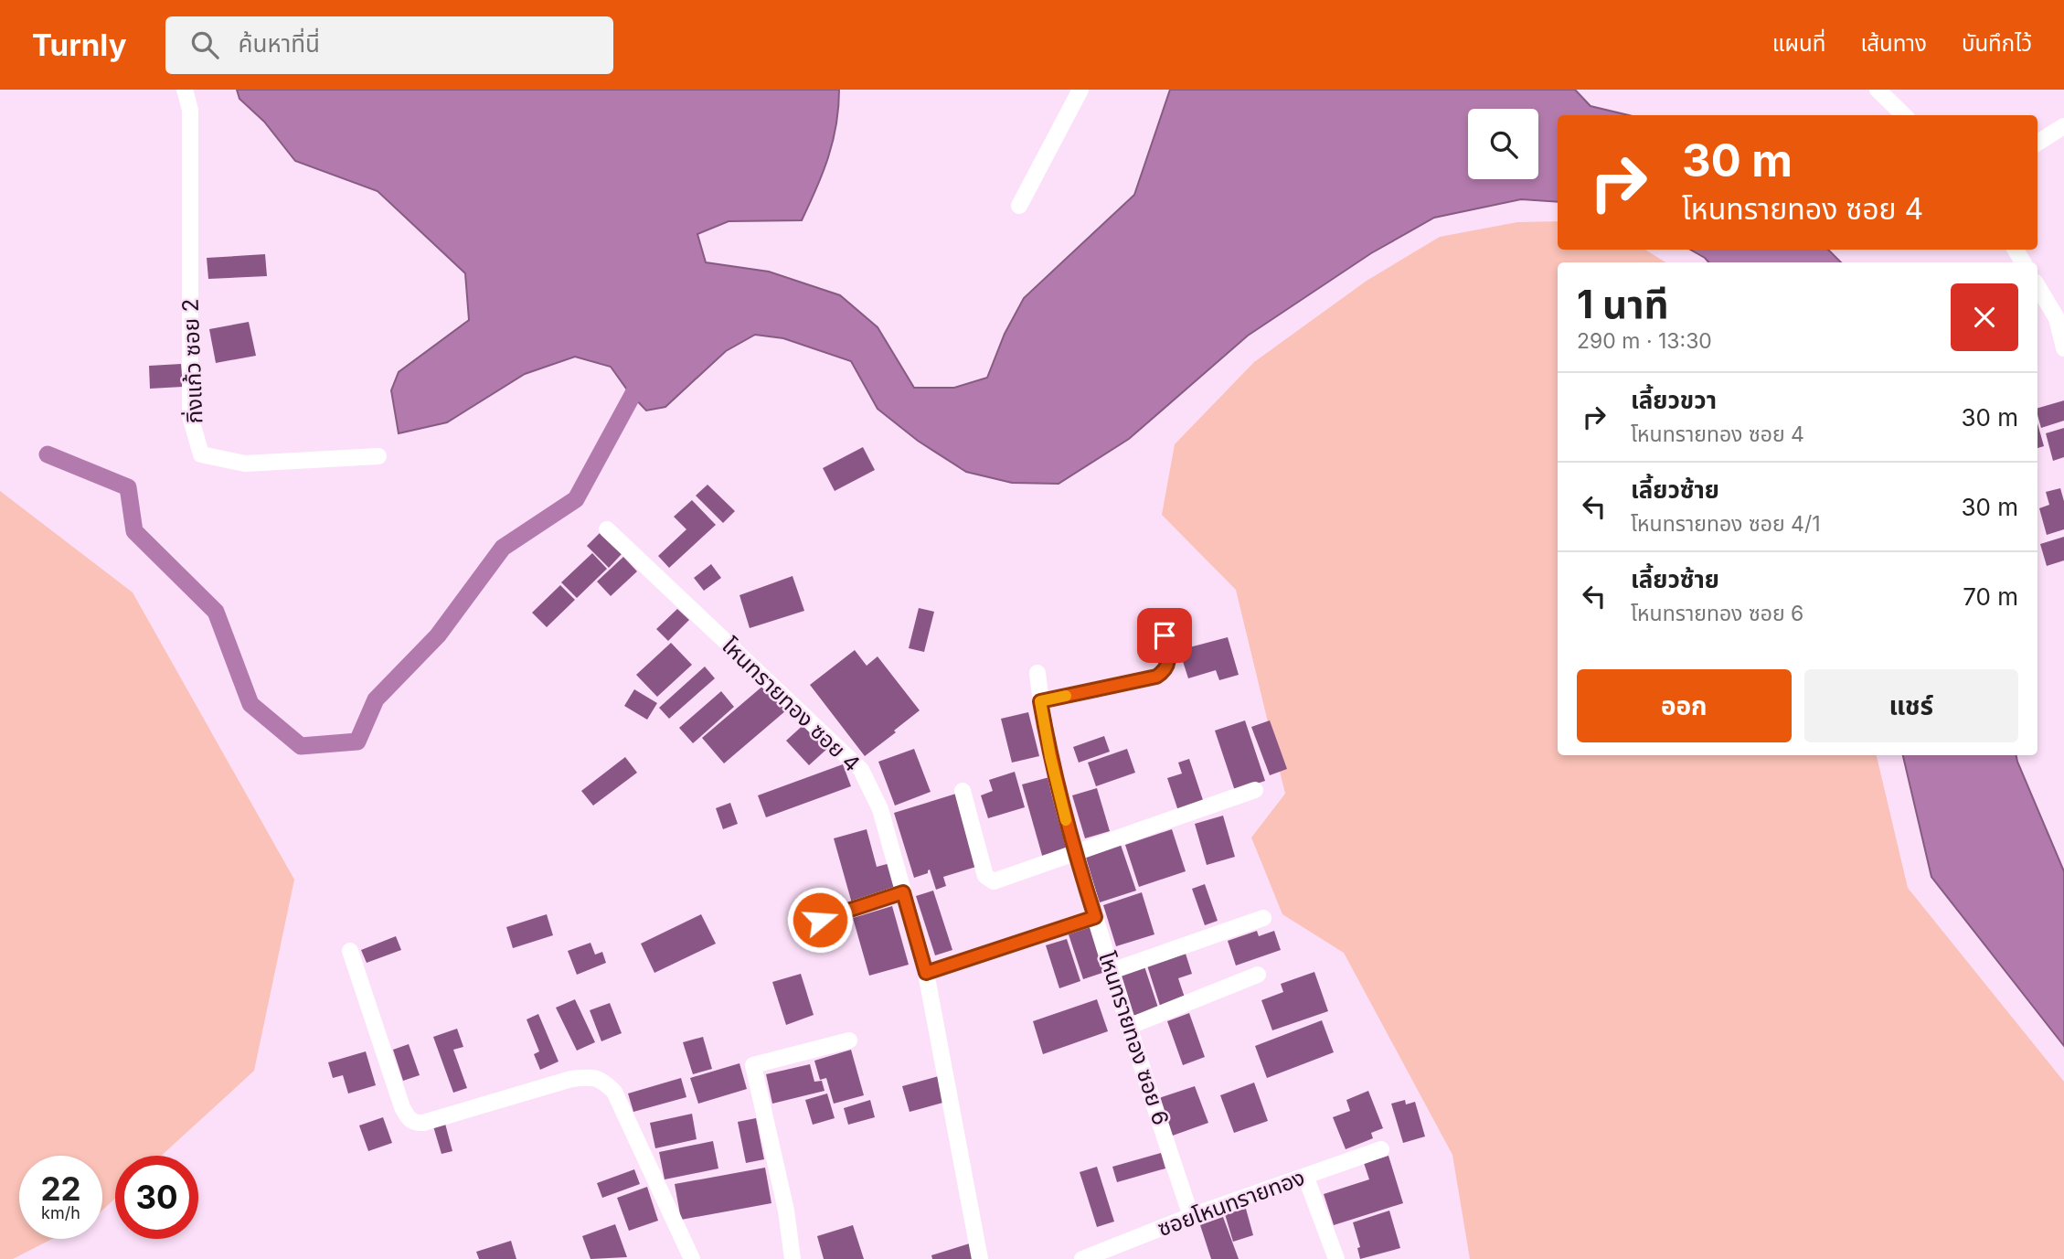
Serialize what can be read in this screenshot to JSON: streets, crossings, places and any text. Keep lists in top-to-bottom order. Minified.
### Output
{"streets":{"street":["กิ่งแก้ว ซอย 2","โหนทรายทอง ซอย 4","โหนทรายทอง ซอย 6","ซอยโหนทรายทอง"]},"crossings":[["โหนทรายทอง ซอย 6","ซอยโหนทรายทอง"]],"page":{"header":"Turnly","search":"ค้นหาที่นี่","nav":["แผนที่","เส้นทาง","บันทึกไว้"],"turn":["30 m","โหนทรายทอง ซอย 4"],"heading":["1 นาที","290 m · 13:30"],"list":[{"name":"เลี้ยวขวา","note":"โหนทรายทอง ซอย 4","value":"30 m"},{"name":"เลี้ยวซ้าย","note":"โหนทรายทอง ซอย 4/1","value":"30 m"},{"name":"เลี้ยวซ้าย","note":"โหนทรายทอง ซอย 6","value":"70 m"}],"buttons":["ออก","แชร์"],"speed":"22 km/h","limit":"30"}}
